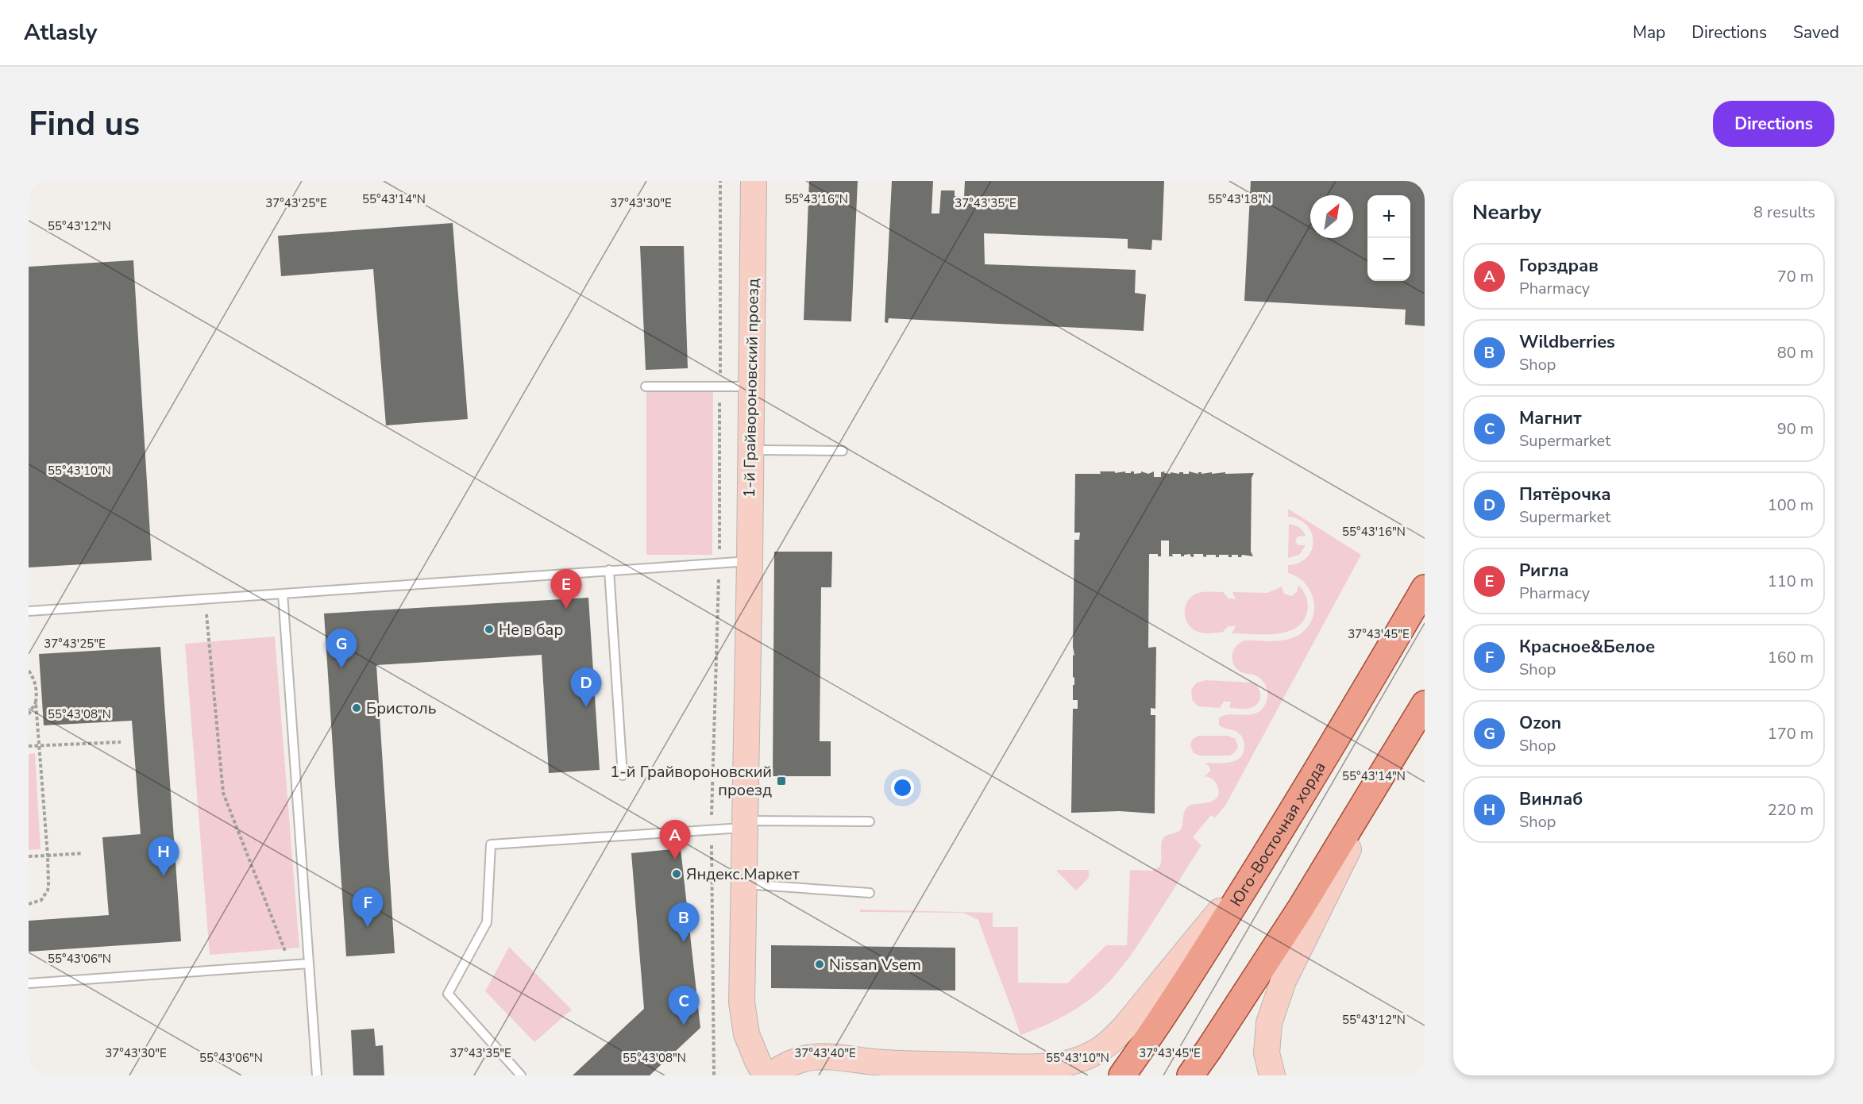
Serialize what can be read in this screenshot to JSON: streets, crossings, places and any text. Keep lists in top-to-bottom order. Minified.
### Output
{"streets":{"main road":["1-й Грайвороновский проезд","Юго-Восточная хорда"]},"places":{"other":["Не в бар","Бристоль","Яндекс.Маркет","Nissan Vsem"],"transit":["1-й Грайвороновский проезд"]},"north":"top right","page":{"header":"Atlasly","nav":["Map","Directions","Saved"],"buttons":"Directions","title":"Find us","heading":["Nearby","8 results"],"map_buttons":["+","−"],"list":[{"mark":"A","name":"Горздрав","note":"Pharmacy","value":"70 m"},{"mark":"B","name":"Wildberries","note":"Shop","value":"80 m"},{"mark":"C","name":"Магнит","note":"Supermarket","value":"90 m"},{"mark":"D","name":"Пятёрочка","note":"Supermarket","value":"100 m"},{"mark":"E","name":"Ригла","note":"Pharmacy","value":"110 m"},{"mark":"F","name":"Красное&Белое","note":"Shop","value":"160 m"},{"mark":"G","name":"Ozon","note":"Shop","value":"170 m"},{"mark":"H","name":"Винлаб","note":"Shop","value":"220 m"}],"pins":["E","G","D","A","H","F","B","C"]},"coordinates":["55°43'18\"N","55°43'14\"N","55°43'16\"N","37°43'25\"E","37°43'30\"E","37°43'35\"E","55°43'12\"N","55°43'10\"N","37°43'45\"E","55°43'08\"N","55°43'06\"N","37°43'40\"E"]}
